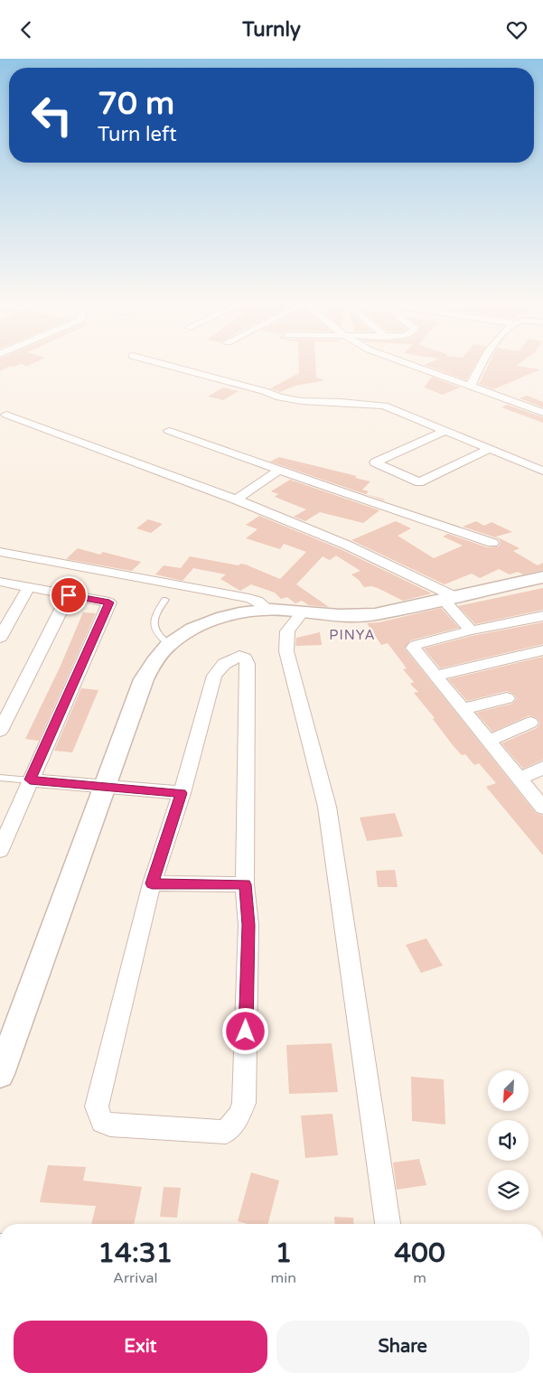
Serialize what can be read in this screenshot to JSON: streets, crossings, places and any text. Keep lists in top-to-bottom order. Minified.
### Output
{"districts":["PINYA"],"north":"bottom left","page":{"header":"Turnly","turn":["70 m","Turn left"],"eta":["14:31","Arrival","1","min","400","m"],"buttons":["Exit","Share"]}}
